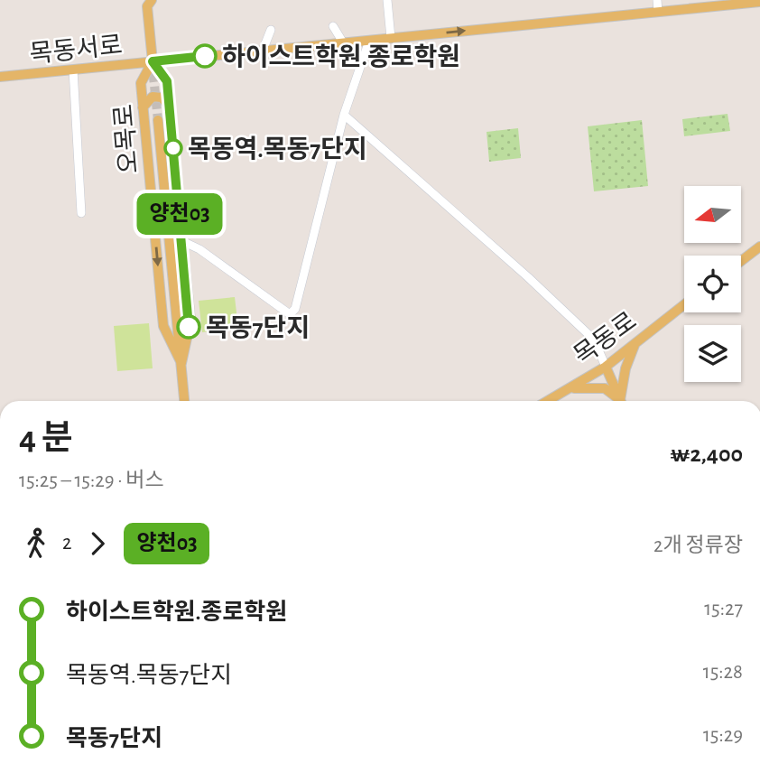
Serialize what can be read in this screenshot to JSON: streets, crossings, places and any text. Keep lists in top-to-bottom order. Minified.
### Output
{"streets":{"main road":["목동서로","오목로","목동로"]},"crossings":[["목동서로","오목로"]],"one_way":["목동서로"],"places":["하이스트학원.종로학원","목동역.목동7단지","목동7단지"],"lines":["bus line 양천03"],"north":"left","page":{"on_map":"양천03","heading":["4 분","15:25 – 15:29 · 버스","₩2,400"],"legs":["2","양천03","2개 정류장"],"list":[{"name":"하이스트학원.종로학원","value":"15:27"},{"name":"목동역.목동7단지","value":"15:28"},{"name":"목동7단지","value":"15:29"}]}}
